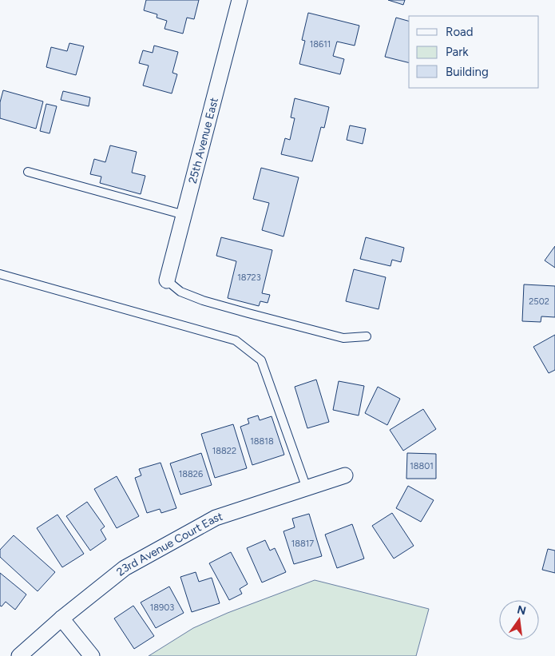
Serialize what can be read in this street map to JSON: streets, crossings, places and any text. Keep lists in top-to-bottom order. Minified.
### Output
{"streets":{"street":["25th Avenue East","23rd Avenue Court East"]},"house_numbers":["18611","18723","2502","18818","18822","18801","18826","18817","18903"],"legend":["Road","Park","Building"],"north":"top"}
